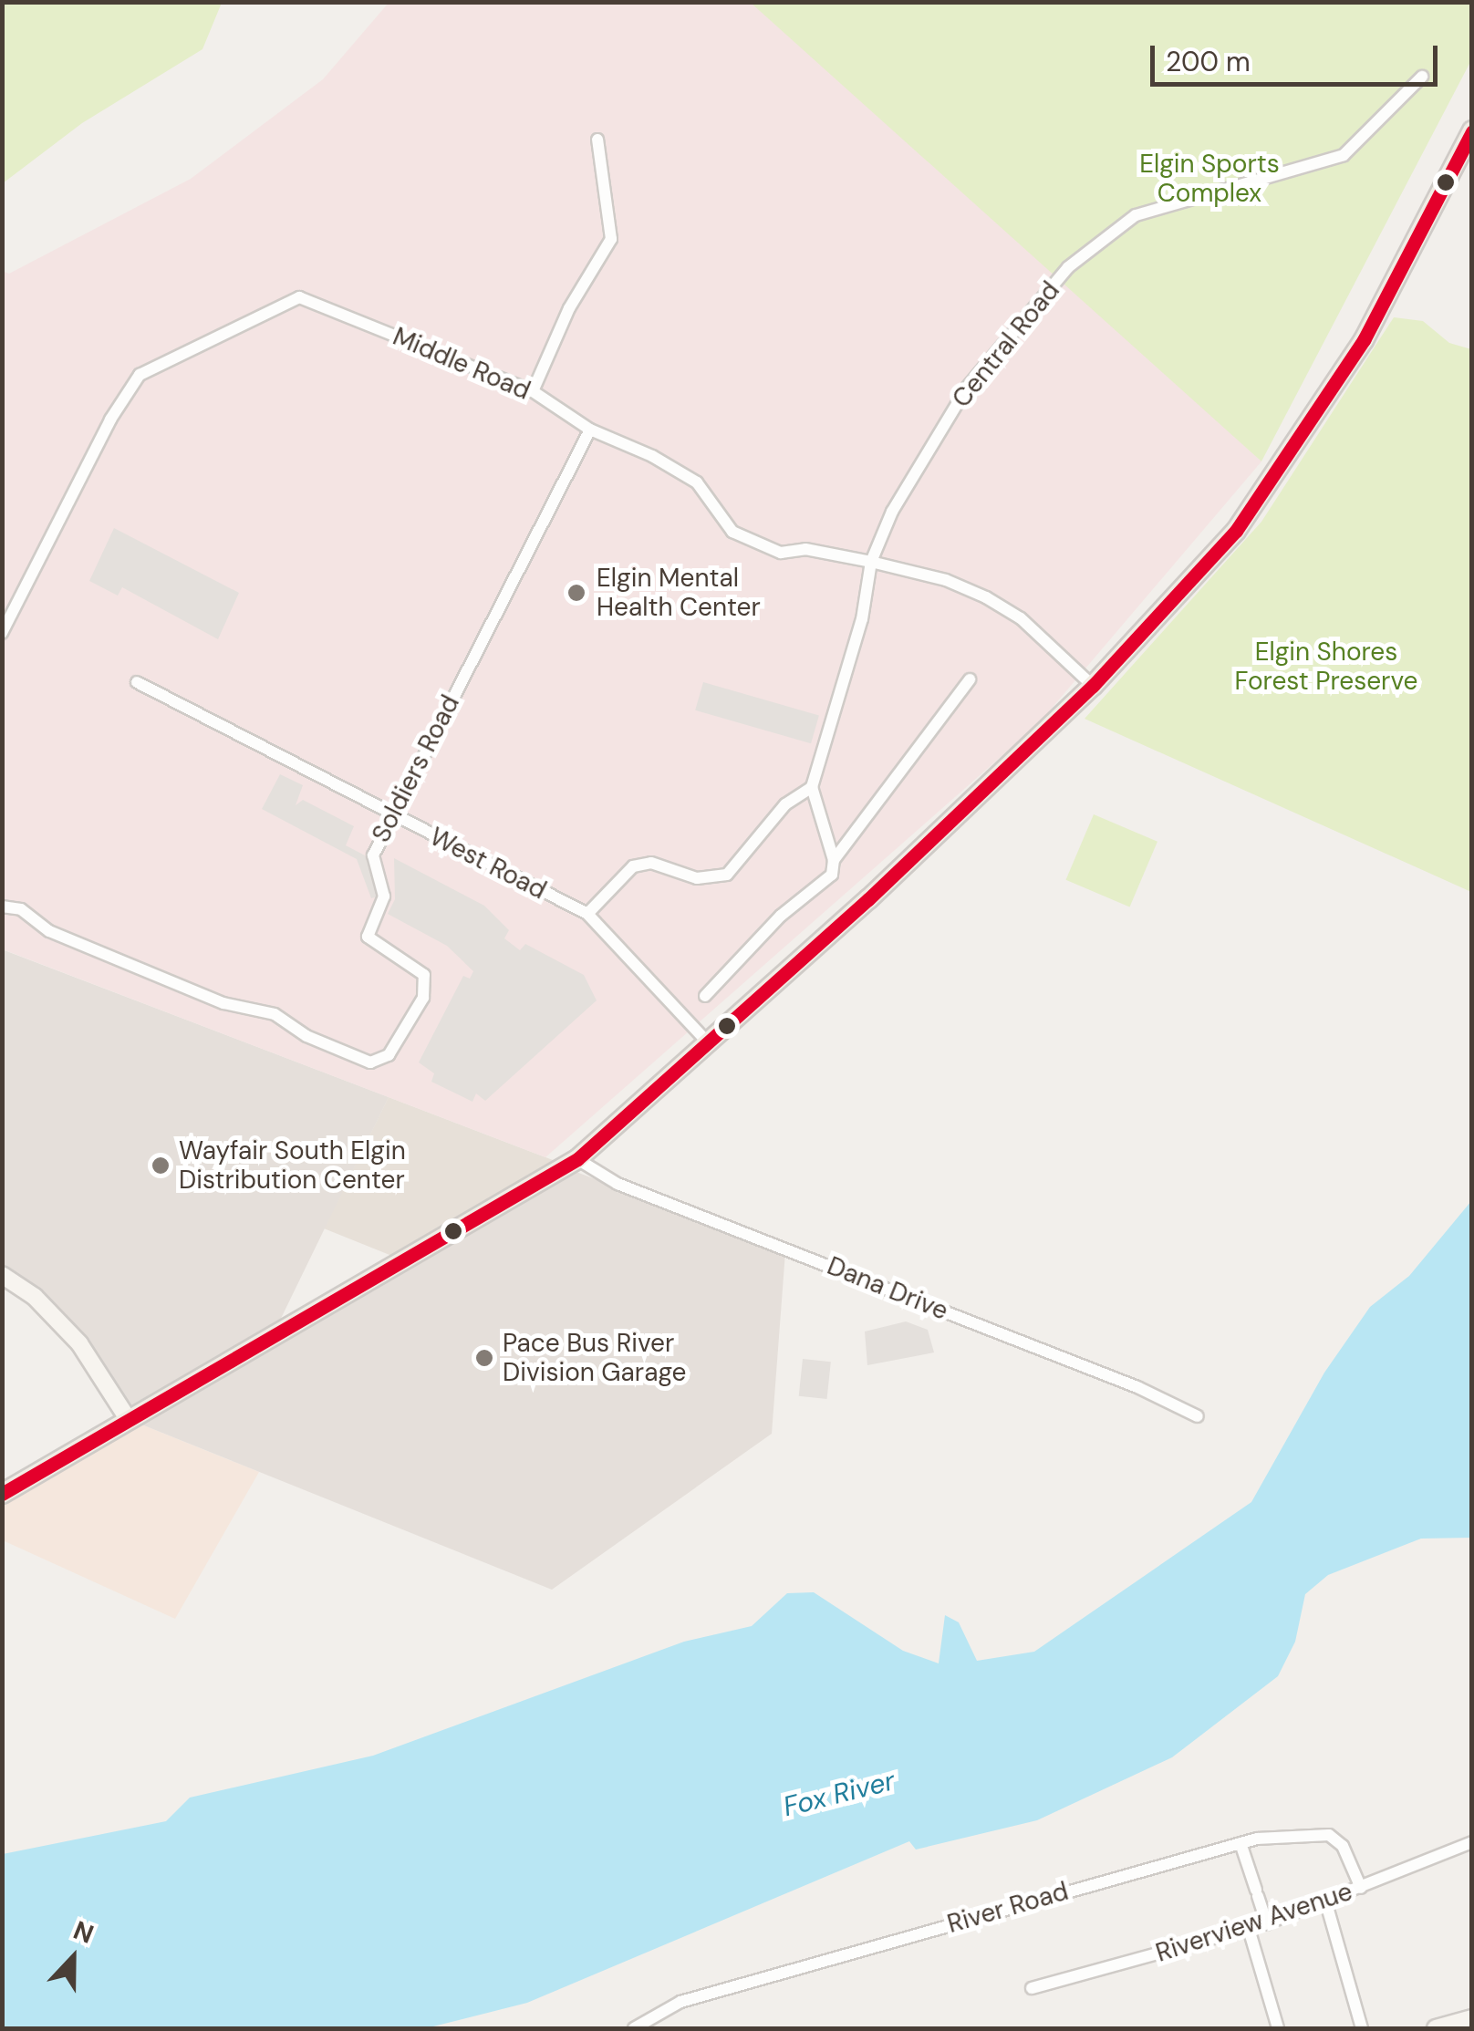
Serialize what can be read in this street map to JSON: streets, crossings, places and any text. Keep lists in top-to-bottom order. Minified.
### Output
{"streets":{"street":["Central Road","Middle Road","Soldiers Road","West Road","Dana Drive","River Road","Riverview Avenue"]},"crossings":[["Central Road","Middle Road"],["Middle Road","Soldiers Road"],["Soldiers Road","West Road"],["River Road","Riverview Avenue"]],"water":["Fox River"],"parks":["Elgin Sports Complex","Elgin Shores Forest Preserve"],"places":["Elgin Mental Health Center","Wayfair South Elgin Distribution Center","Pace Bus River Division Garage"],"scale_bar":"200 m","north":"top"}
